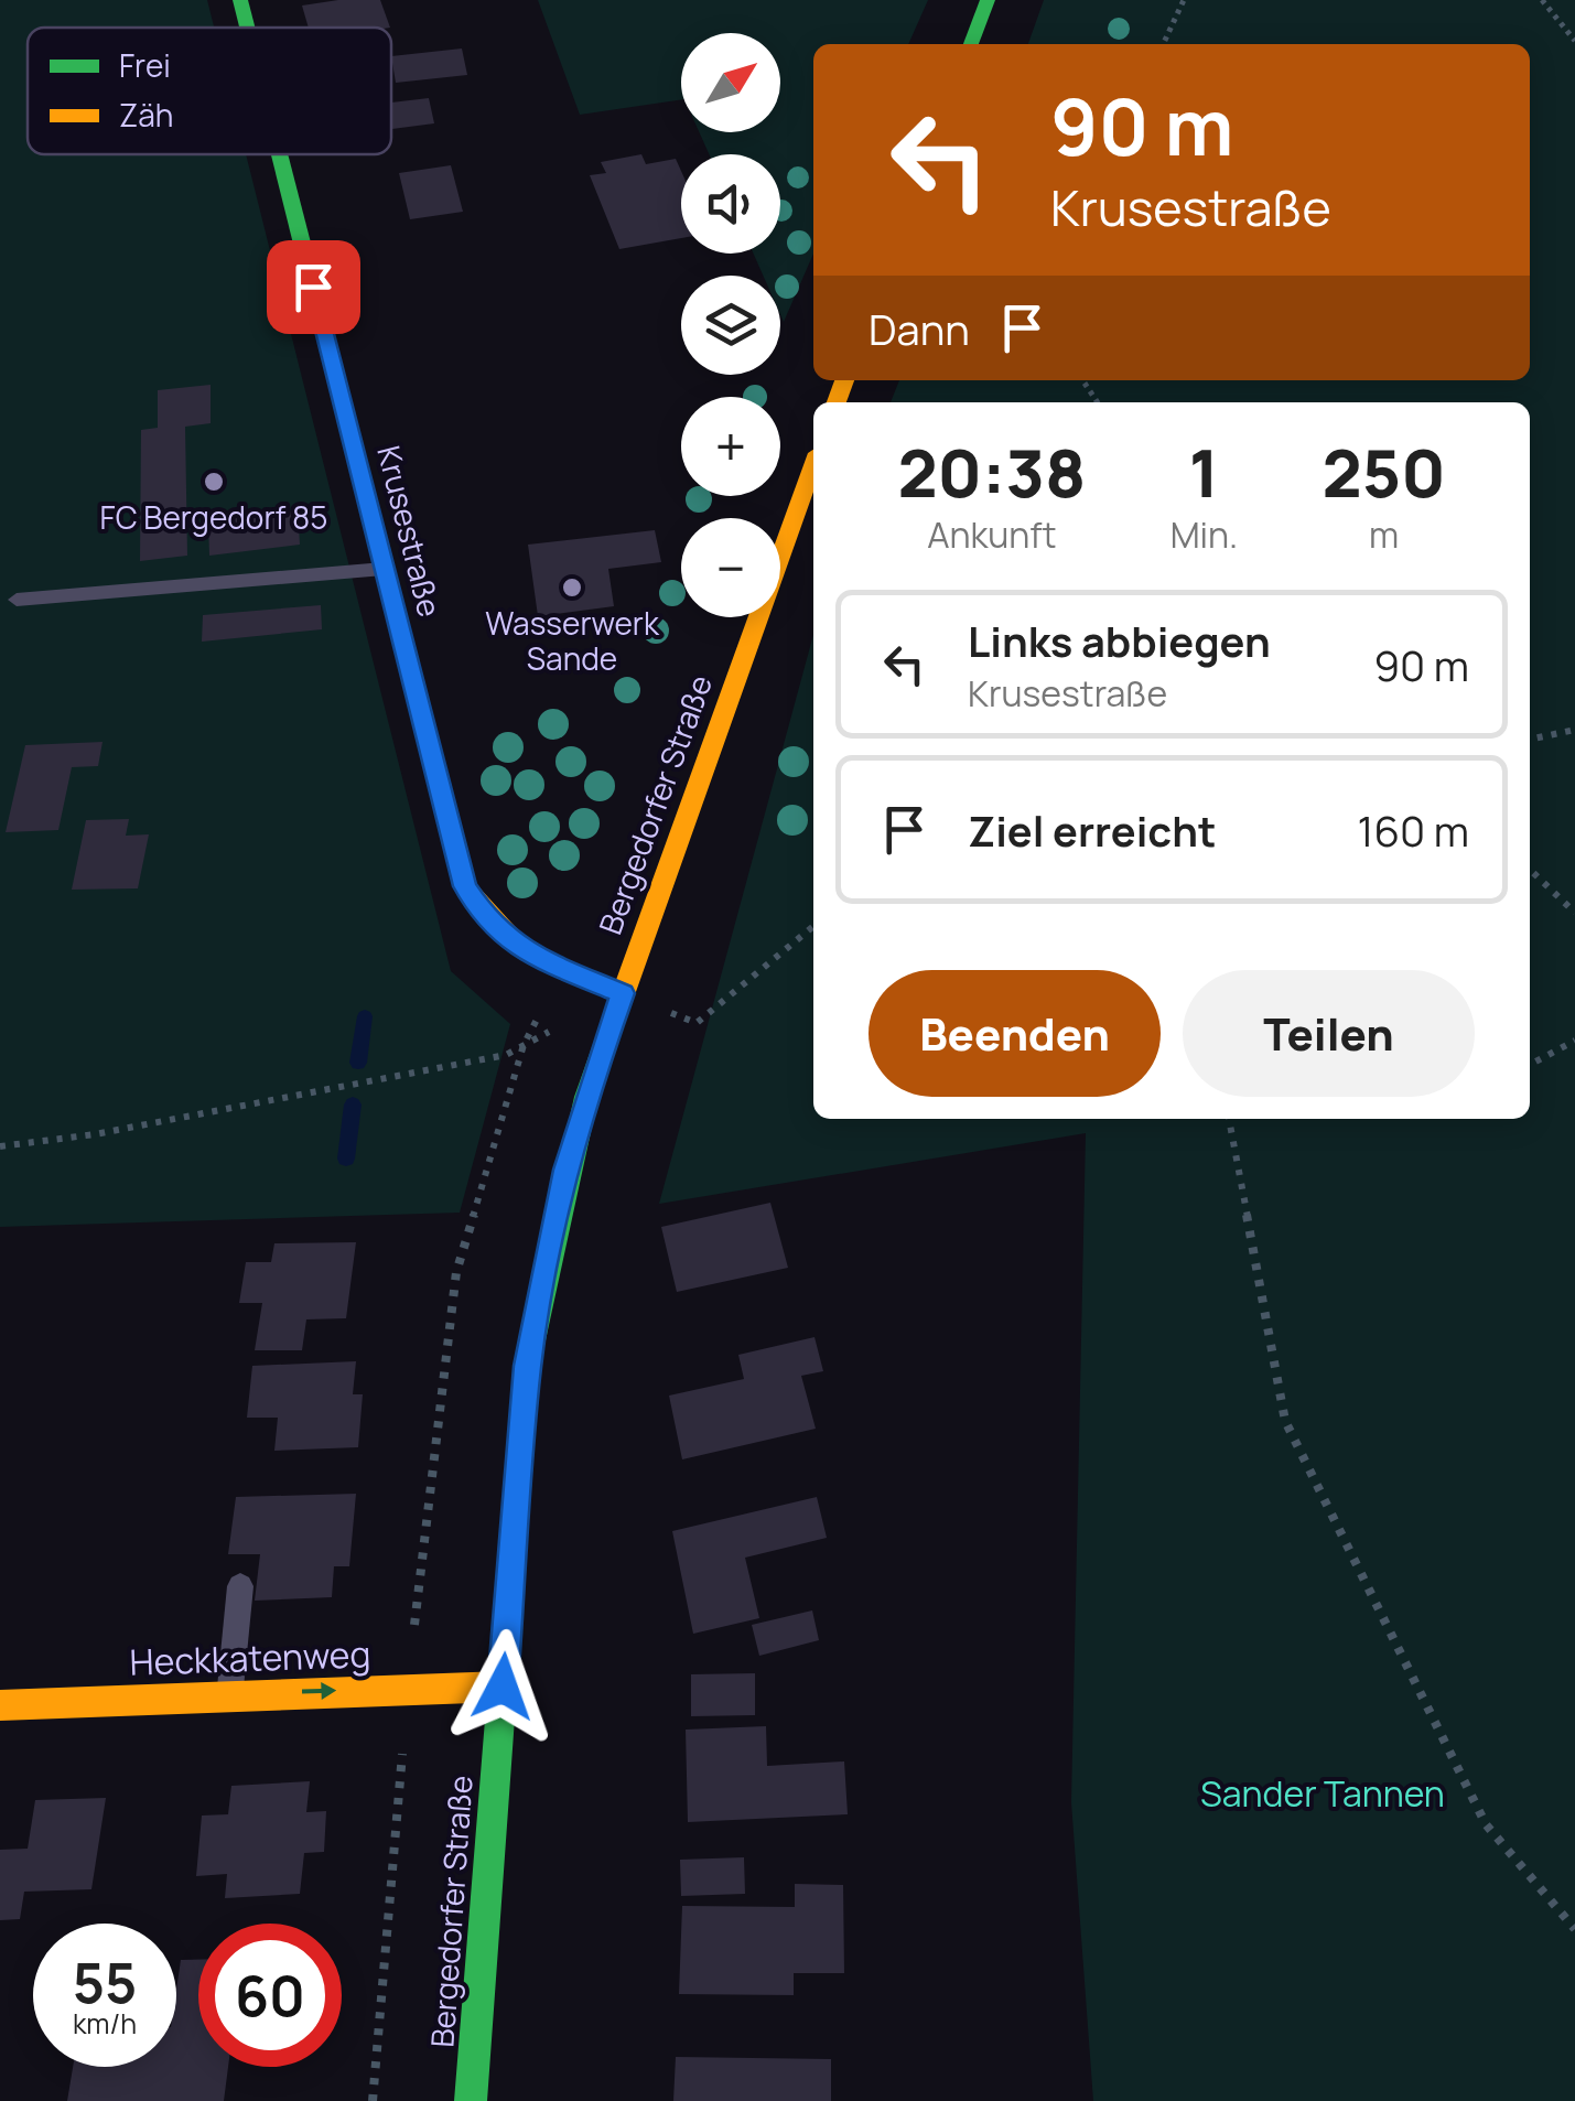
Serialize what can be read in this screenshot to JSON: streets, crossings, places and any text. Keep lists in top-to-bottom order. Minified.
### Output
{"streets":{"street":["Krusestraße","Bergedorfer Straße","Heckkatenweg"]},"crossings":[["Krusestraße","Bergedorfer Straße"],["Bergedorfer Straße","Heckkatenweg"]],"one_way":["Heckkatenweg"],"parks":["Sander Tannen"],"places":["FC Bergedorf 85","Wasserwerk Sande"],"legend":["Frei","Zäh"],"north":"top right","page":{"map_buttons":["+","−"],"turn":["90 m","Krusestraße"],"then":"Dann","eta":["20:38","Ankunft","1","Min.","250","m"],"list":[{"name":"Links abbiegen","note":"Krusestraße","value":"90 m"},{"name":"Ziel erreicht","value":"160 m"}],"buttons":["Beenden","Teilen"],"speed":"55 km/h","limit":"60"}}
